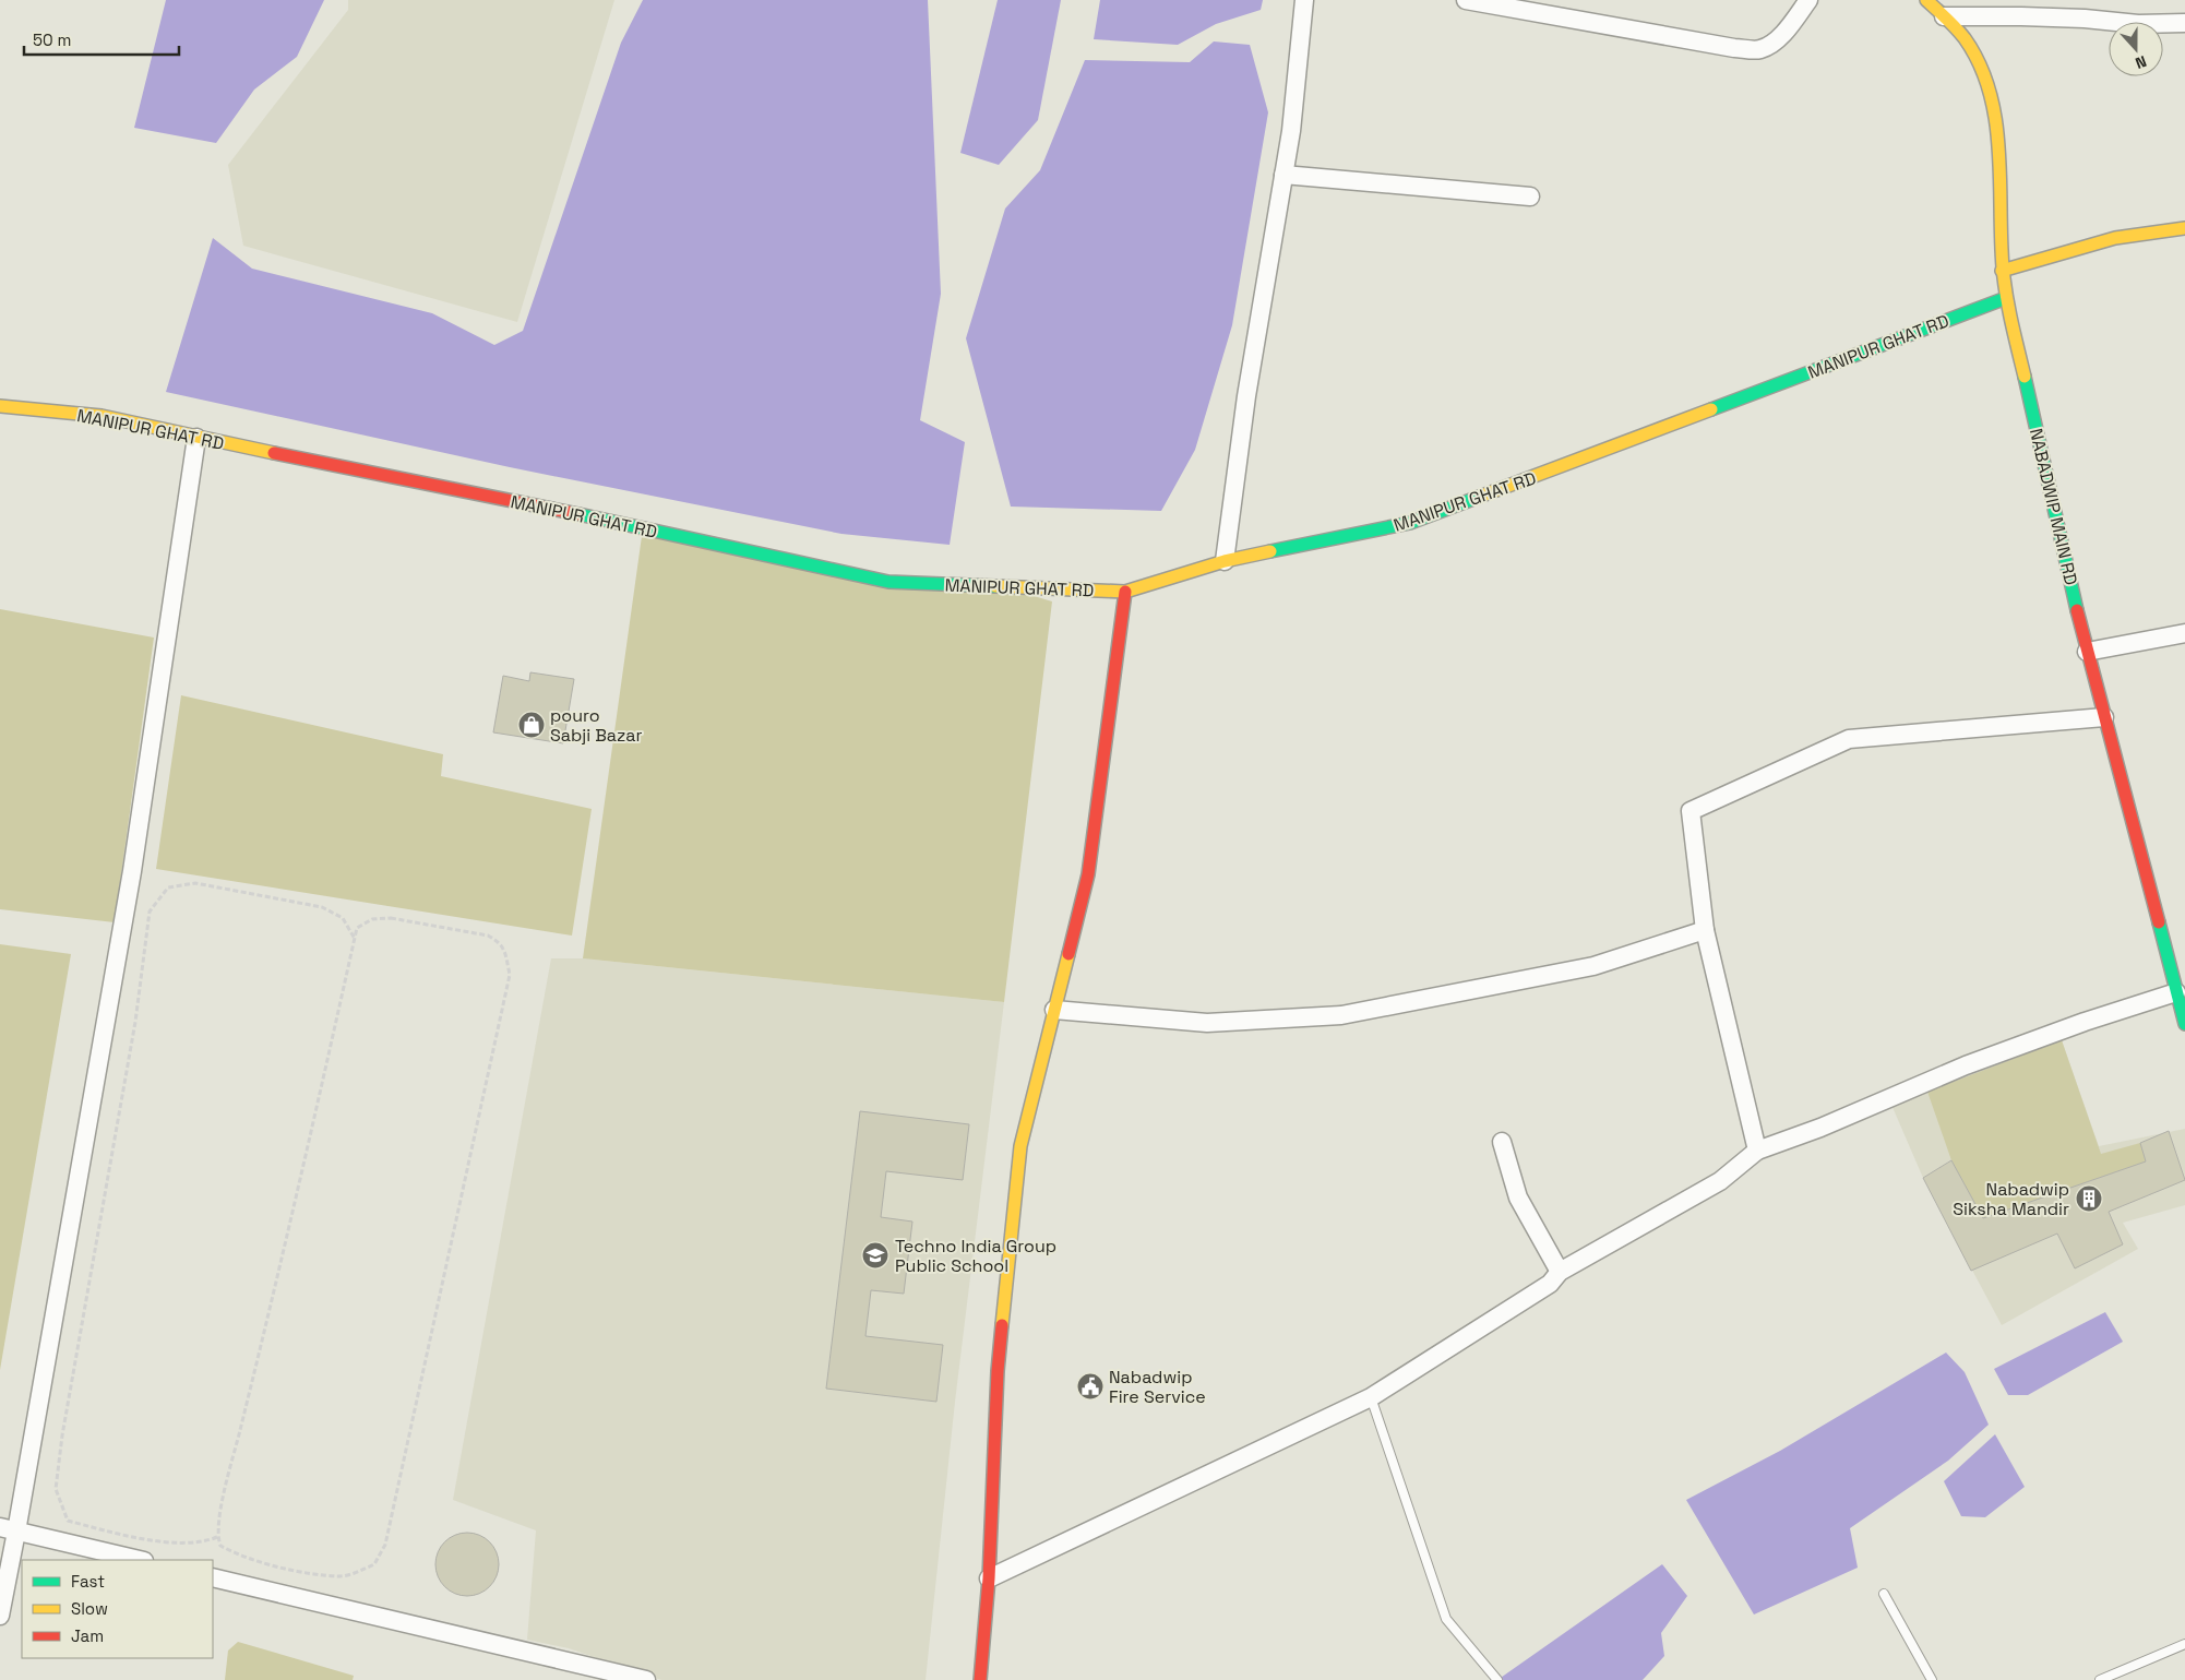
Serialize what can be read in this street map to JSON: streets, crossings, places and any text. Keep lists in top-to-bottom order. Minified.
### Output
{"streets":{"street":["MANIPUR GHAT RD","NABADWIP MAIN RD"]},"crossings":[["MANIPUR GHAT RD","NABADWIP MAIN RD"]],"places":{"shop":["pouro Sabji Bazar"],"building":["Nabadwip Siksha Mandir"],"school or university":["Techno India Group Public School"],"public building":["Nabadwip Fire Service"]},"legend":["Fast","Slow","Jam"],"scale_bar":"50 m","north":"bottom"}
